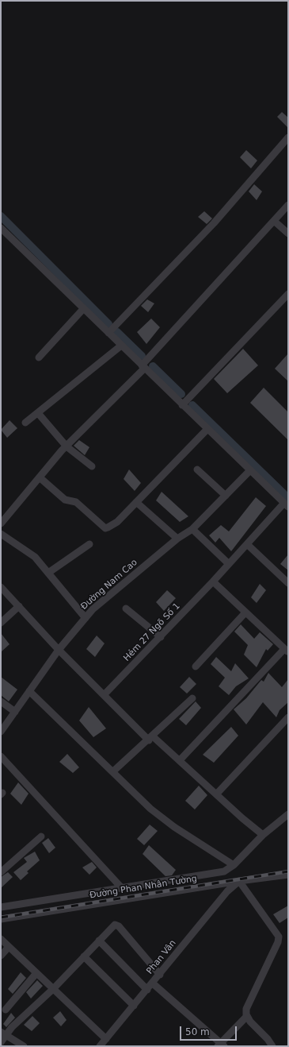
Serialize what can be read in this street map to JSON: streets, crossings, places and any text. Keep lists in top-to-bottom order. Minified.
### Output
{"streets":{"street":["Đường Nam Cao","Hẻm 27 Ngõ Số 1","Đường Phan Nhân Tường","Phan Vân"]},"crossings":[["Đường Phan Nhân Tường","Phan Vân"]],"scale_bar":"50 m"}
